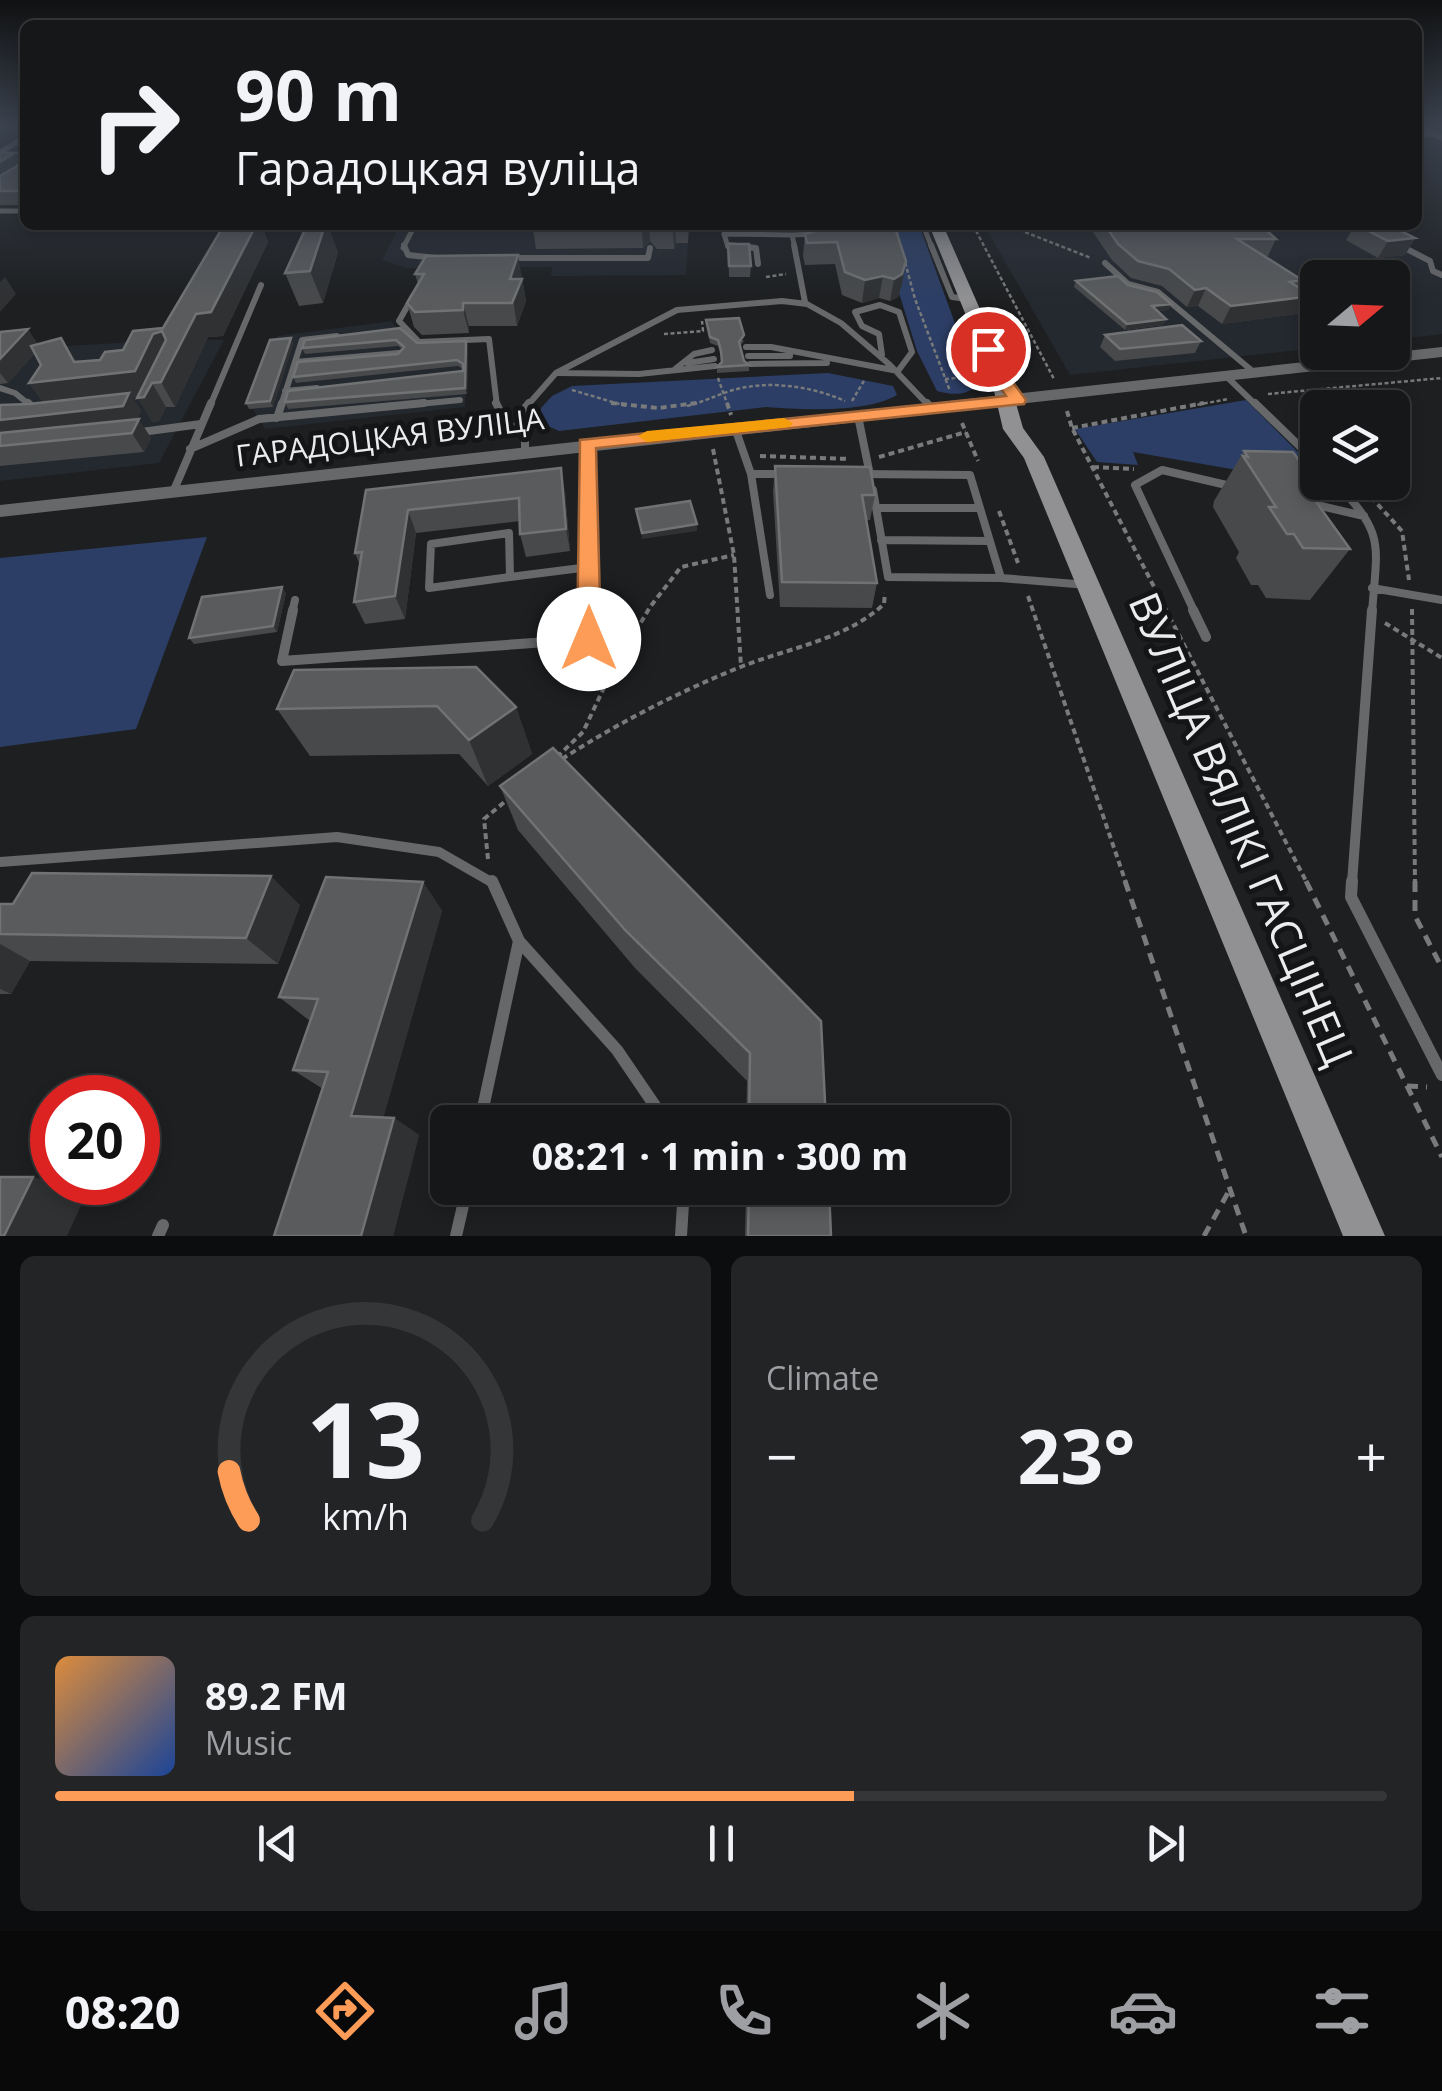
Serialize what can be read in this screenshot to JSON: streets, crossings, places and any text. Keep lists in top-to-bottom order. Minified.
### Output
{"streets":{"main road":["ВУЛІЦА ВЯЛІКІ ГАСЦІНЕЦ"],"street":["ГАРАДОЦКАЯ ВУЛІЦА"]},"crossings":[["ГАРАДОЦКАЯ ВУЛІЦА","ВУЛІЦА ВЯЛІКІ ГАСЦІНЕЦ"]],"north":"right","page":{"turn":["90 m","Гарадоцкая вуліца"],"limit":"20","trip":"08:21 · 1 min · 300 m","tile":"Climate","heat":["−","23°","+"],"song":["89.2 FM","Music"],"tabs":"08:20","gauge":["13","km/h"]}}
